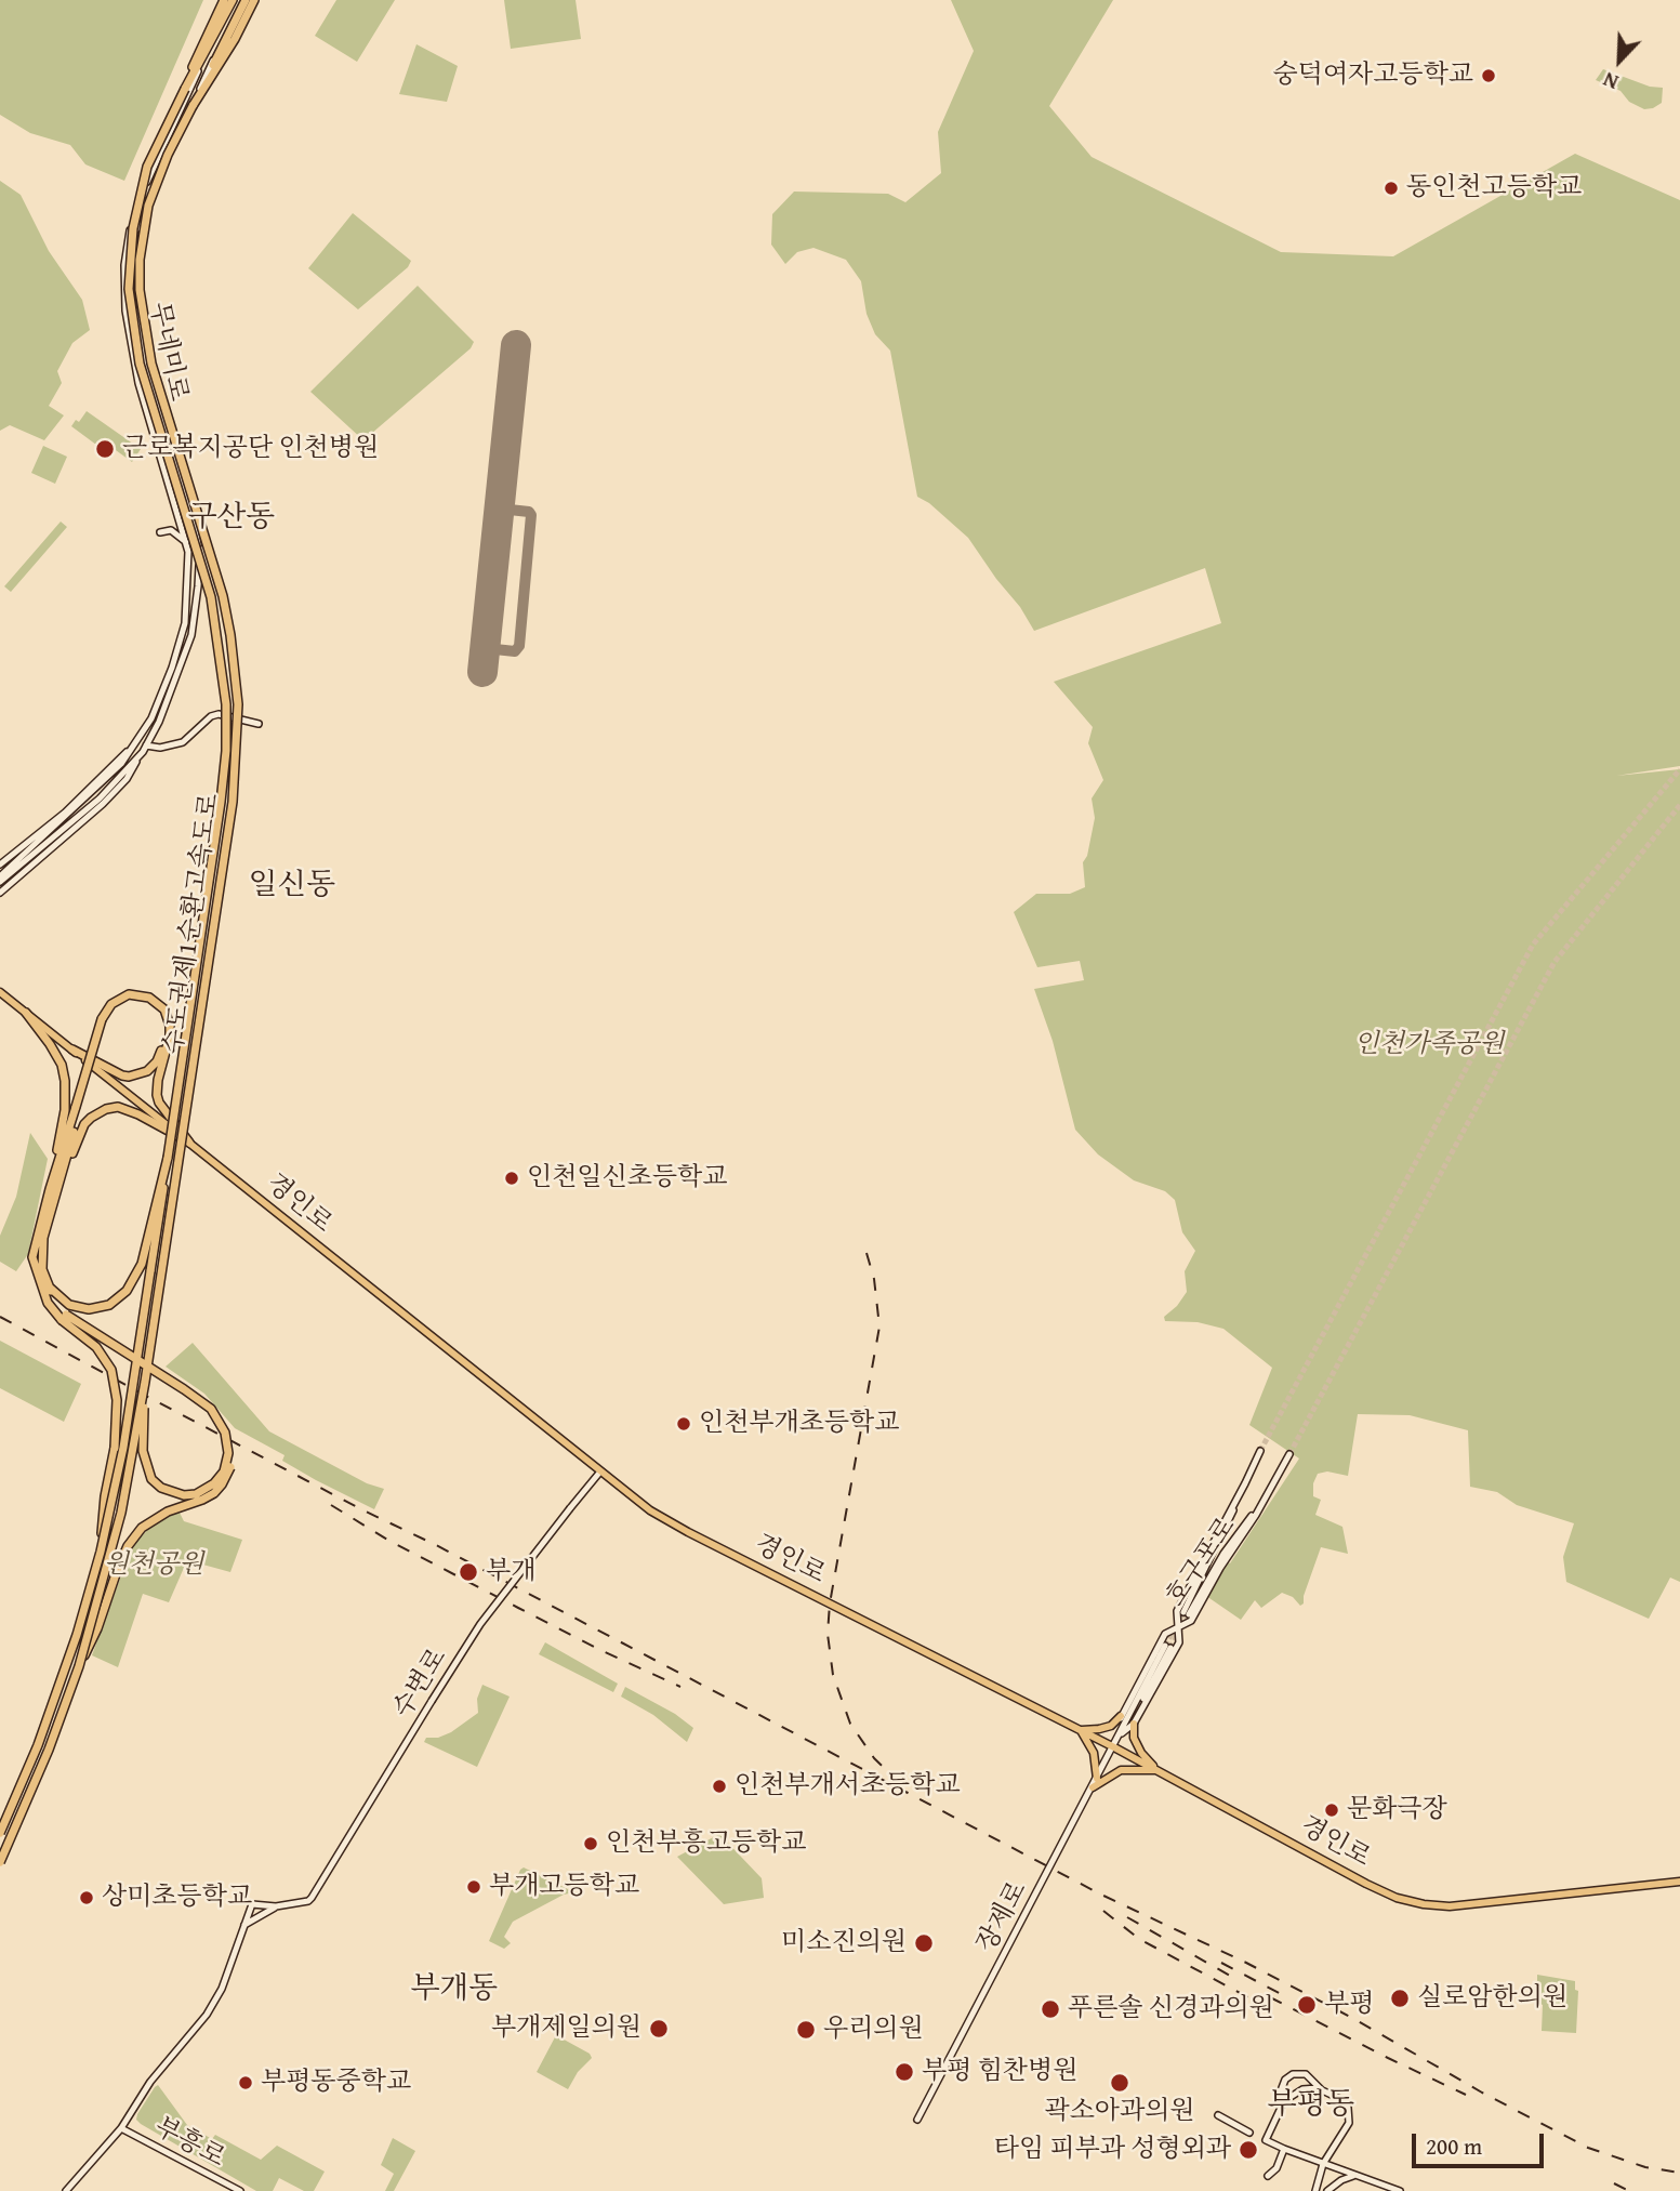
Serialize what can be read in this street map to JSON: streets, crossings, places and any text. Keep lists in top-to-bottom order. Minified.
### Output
{"streets":{"highway":["수도권제1순환고속도로"],"main road":["무네미로","경인로","호구포로","수변로","장제로","부흥로"]},"crossings":[["무네미로","수도권제1순환고속도로"],["경인로","수변로"],["경인로","장제로"]],"districts":["구산동","일신동","부개동","부평동"],"parks":["인천가족공원","원천공원"],"places":["숭덕여자고등학교","동인천고등학교","근로복지공단 인천병원","인천일신초등학교","인천부개초등학교","부개","인천부개서초등학교","문화극장","인천부흥고등학교","부개고등학교","상미초등학교","미소진의원","실로암한의원","부평","푸른솔 신경과의원","부개제일의원","우리의원","부평 힘찬병원","부평동중학교","곽소아과의원","타임 피부과 성형외과"],"scale_bar":"200 m","north":"bottom left"}
